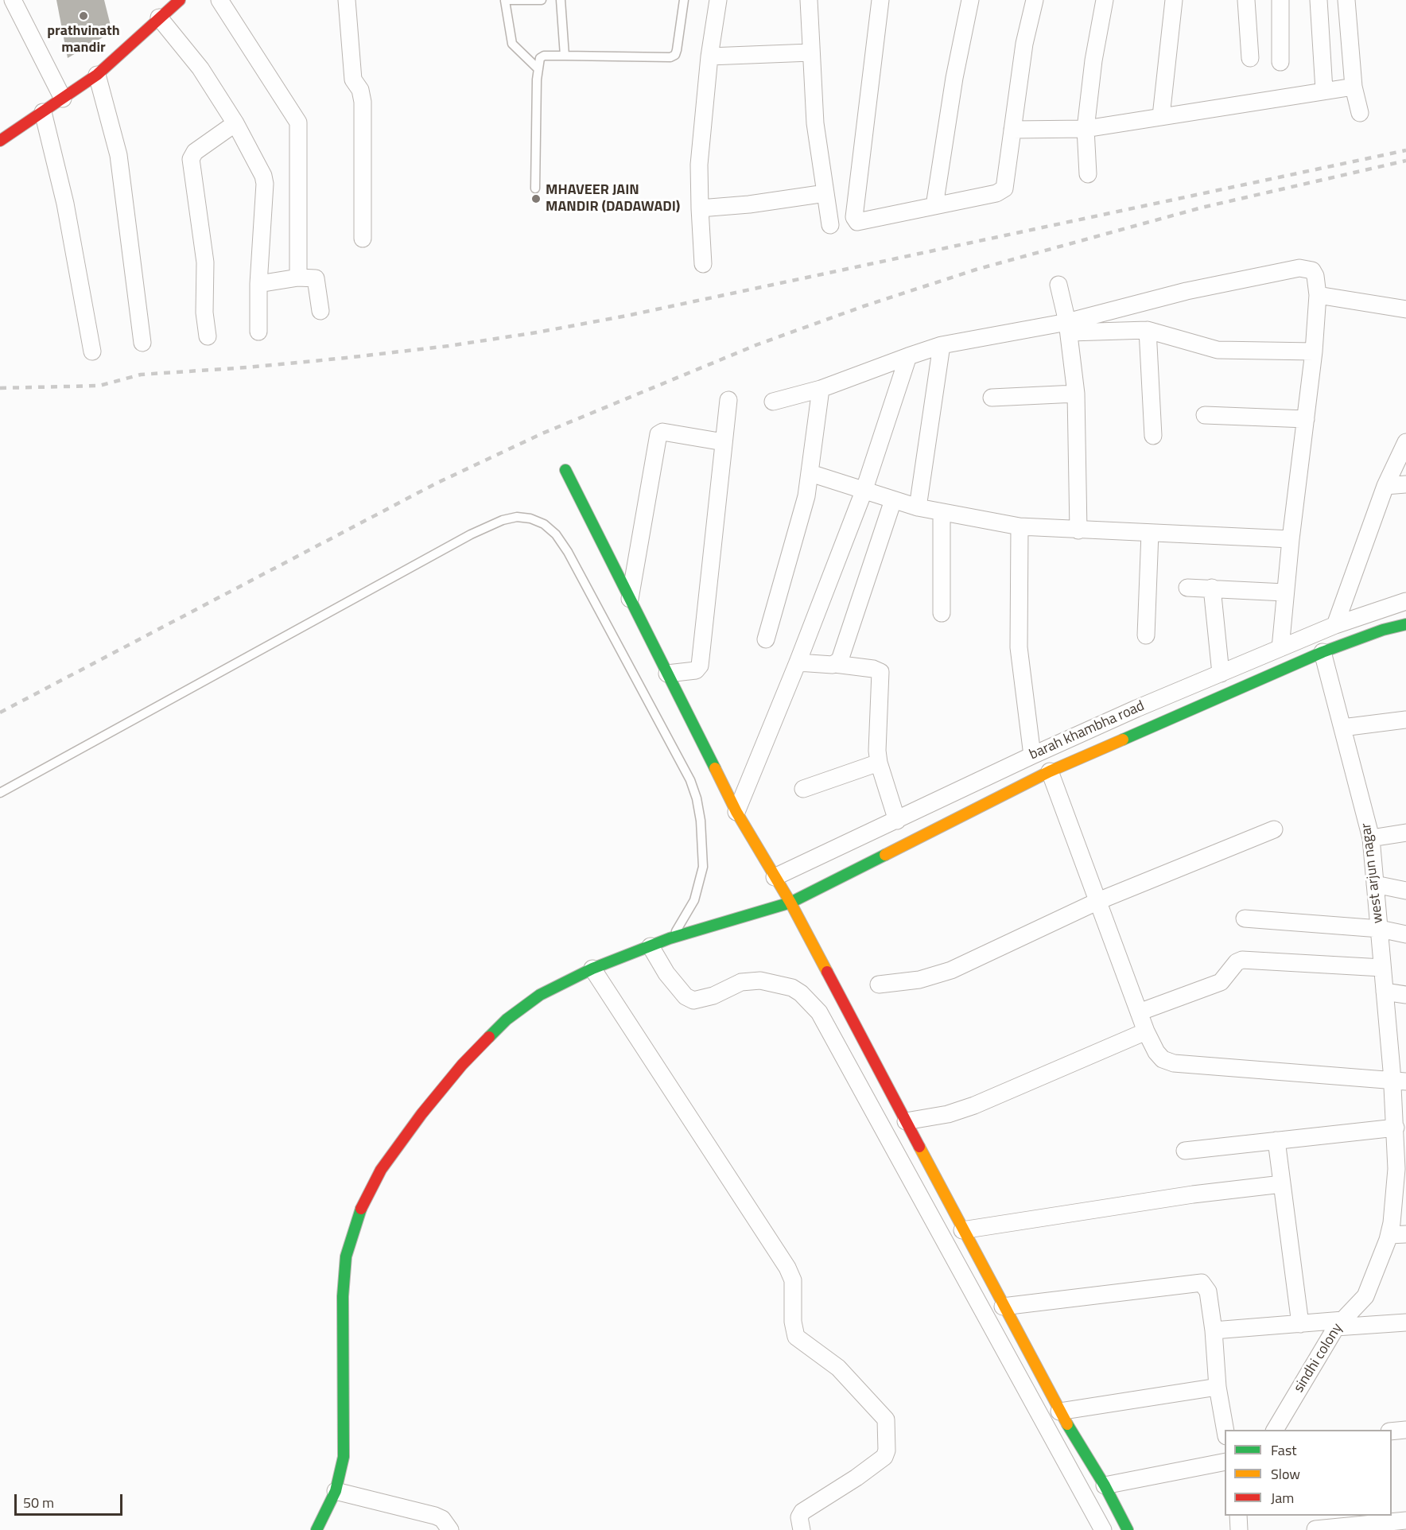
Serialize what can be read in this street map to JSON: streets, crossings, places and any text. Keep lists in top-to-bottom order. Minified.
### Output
{"streets":{"street":["barah khambha road","west arjun nagar","sindhi colony"]},"crossings":[["barah khambha road","west arjun nagar"],["west arjun nagar","sindhi colony"]],"places":["prathvinath mandir","MHAVEER JAIN MANDIR (DADAWADI)"],"legend":["Fast","Slow","Jam"],"scale_bar":"50 m"}
